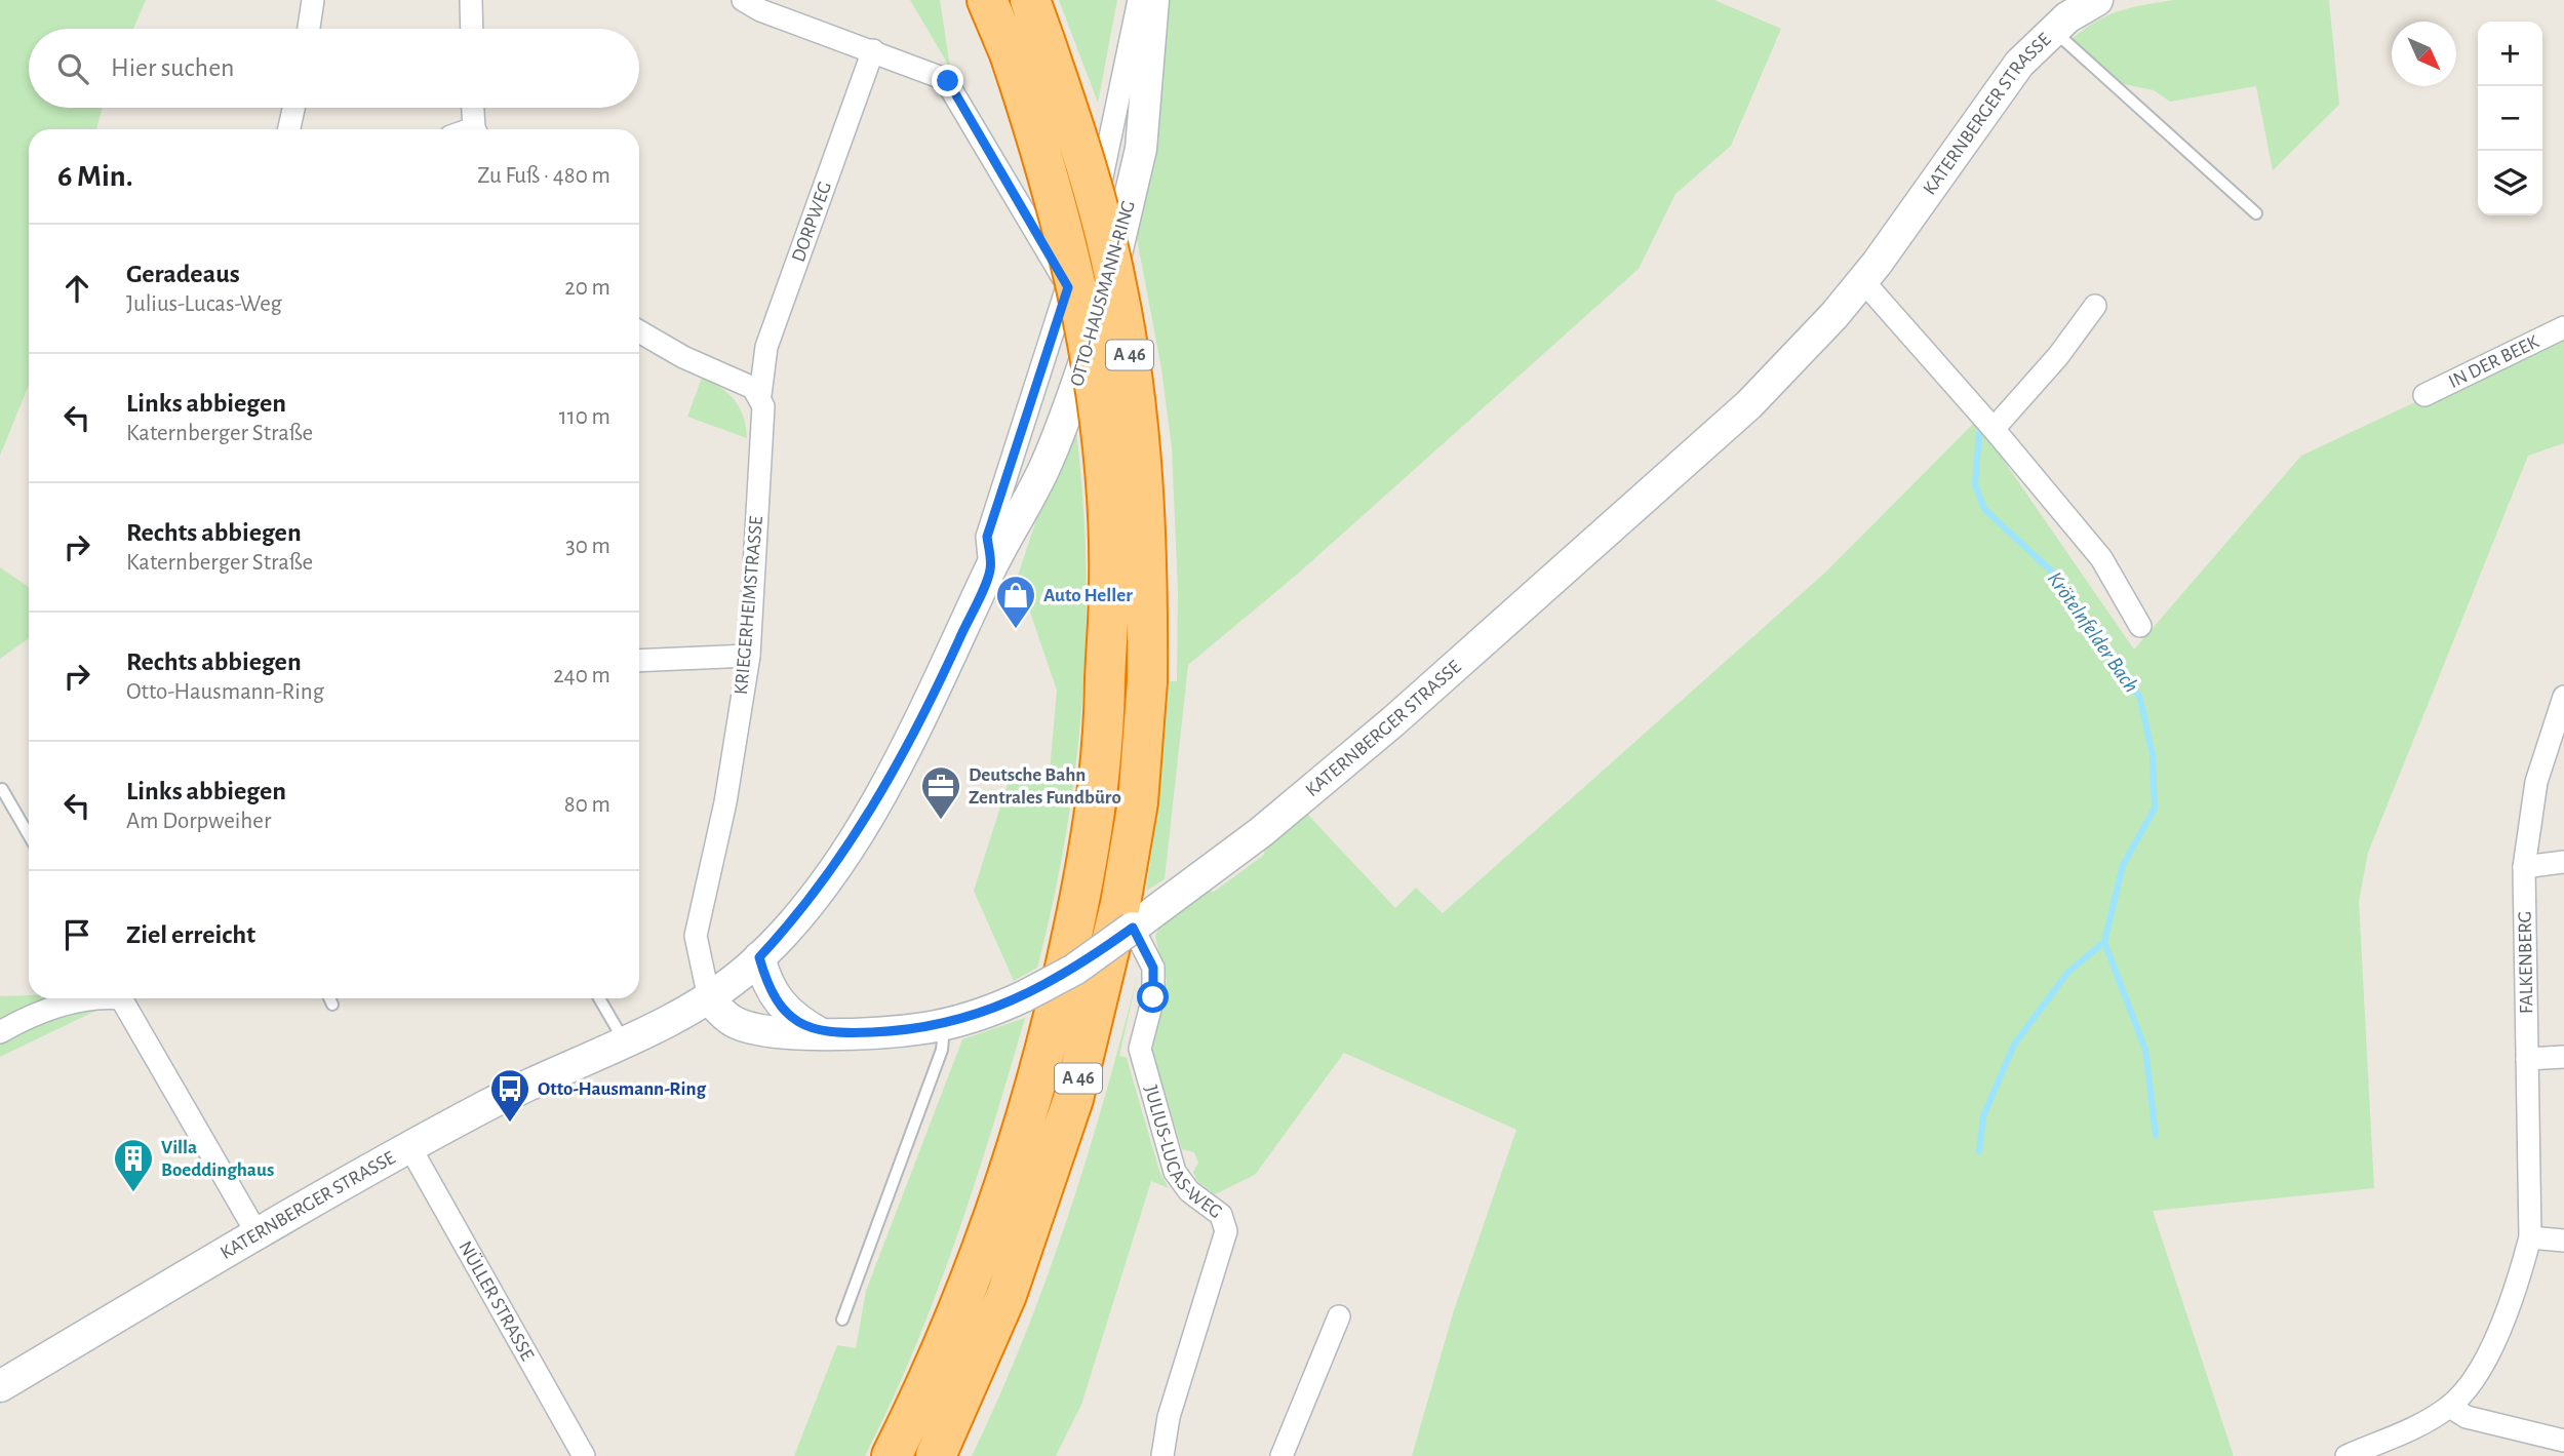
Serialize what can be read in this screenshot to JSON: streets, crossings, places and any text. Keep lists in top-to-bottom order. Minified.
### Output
{"streets":{"highway":["A 46"],"street":["KATERNBERGER STRASSE","DORPWEG","OTTO-HAUSMANN-RING","IN DER BEEK","KRIEGERHEIMSTRASSE","FALKENBERG","JULIUS-LUCAS-WEG","NÜLLER STRASSE"]},"crossings":[["KATERNBERGER STRASSE","OTTO-HAUSMANN-RING"],["KATERNBERGER STRASSE","KRIEGERHEIMSTRASSE"],["KATERNBERGER STRASSE","JULIUS-LUCAS-WEG"],["KATERNBERGER STRASSE","NÜLLER STRASSE"],["DORPWEG","KRIEGERHEIMSTRASSE"]],"water":["Krötelnfelder Bach"],"places":{"shop":["Auto Heller"],"office":["Deutsche Bahn Zentrales Fundbüro"],"bus stop":["Otto-Hausmann-Ring"],"building":["Villa Boeddinghaus"]},"north":"bottom right","page":{"map_buttons":["+","−"],"search":"Hier suchen","heading":["6 Min.","Zu Fuß · 480 m"],"list":[["Geradeaus","Julius-Lucas-Weg","20 m"],["Links abbiegen","Katernberger Straße","110 m"],["Rechts abbiegen","Katernberger Straße","30 m"],["Rechts abbiegen","Otto-Hausmann-Ring","240 m"],["Links abbiegen","Am Dorpweiher","80 m"],"Ziel erreicht"]}}
